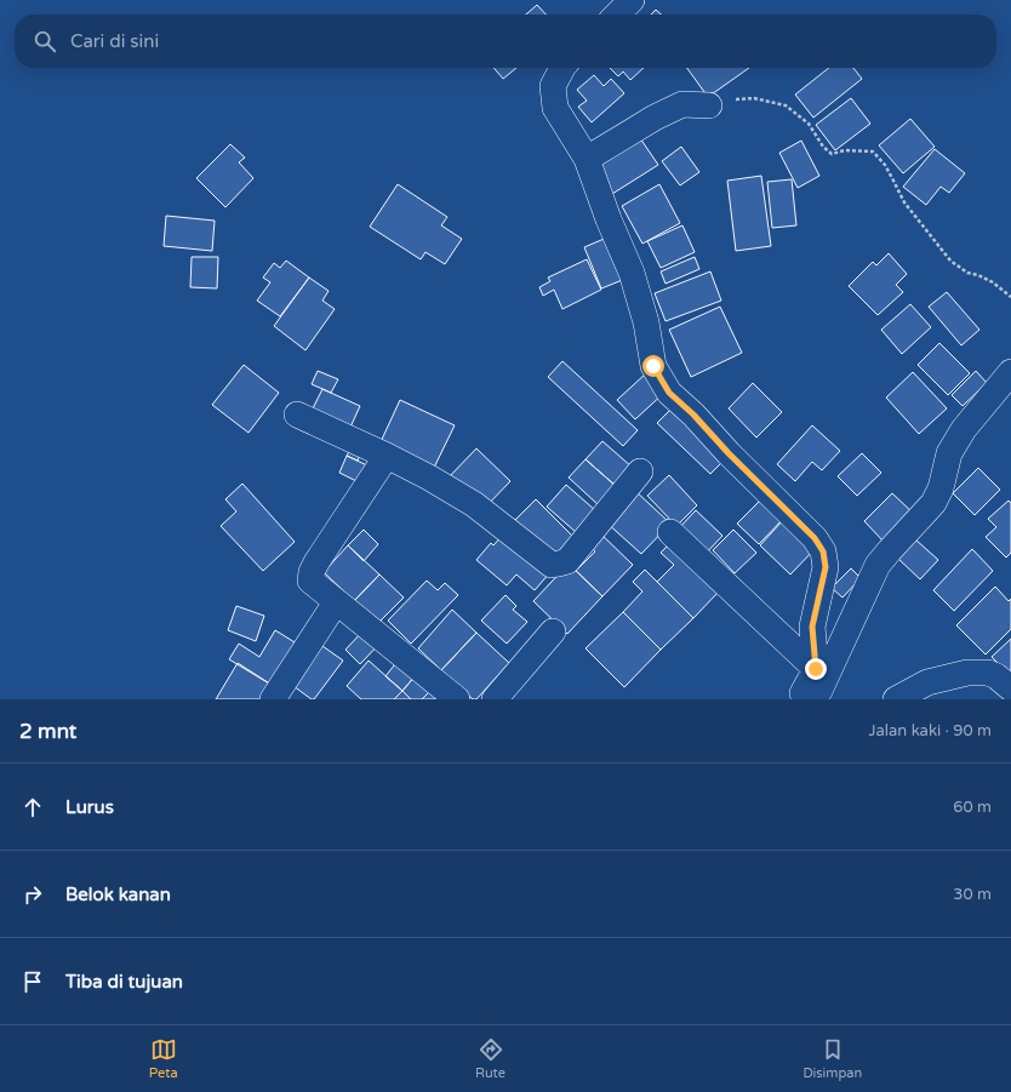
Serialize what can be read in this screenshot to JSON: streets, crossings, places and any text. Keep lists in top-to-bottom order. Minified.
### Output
{"page":{"search":"Cari di sini","heading":["2 mnt","Jalan kaki · 90 m"],"list":[["Lurus","60 m"],["Belok kanan","30 m"],"Tiba di tujuan"],"nav":["Peta","Rute","Disimpan"]}}
